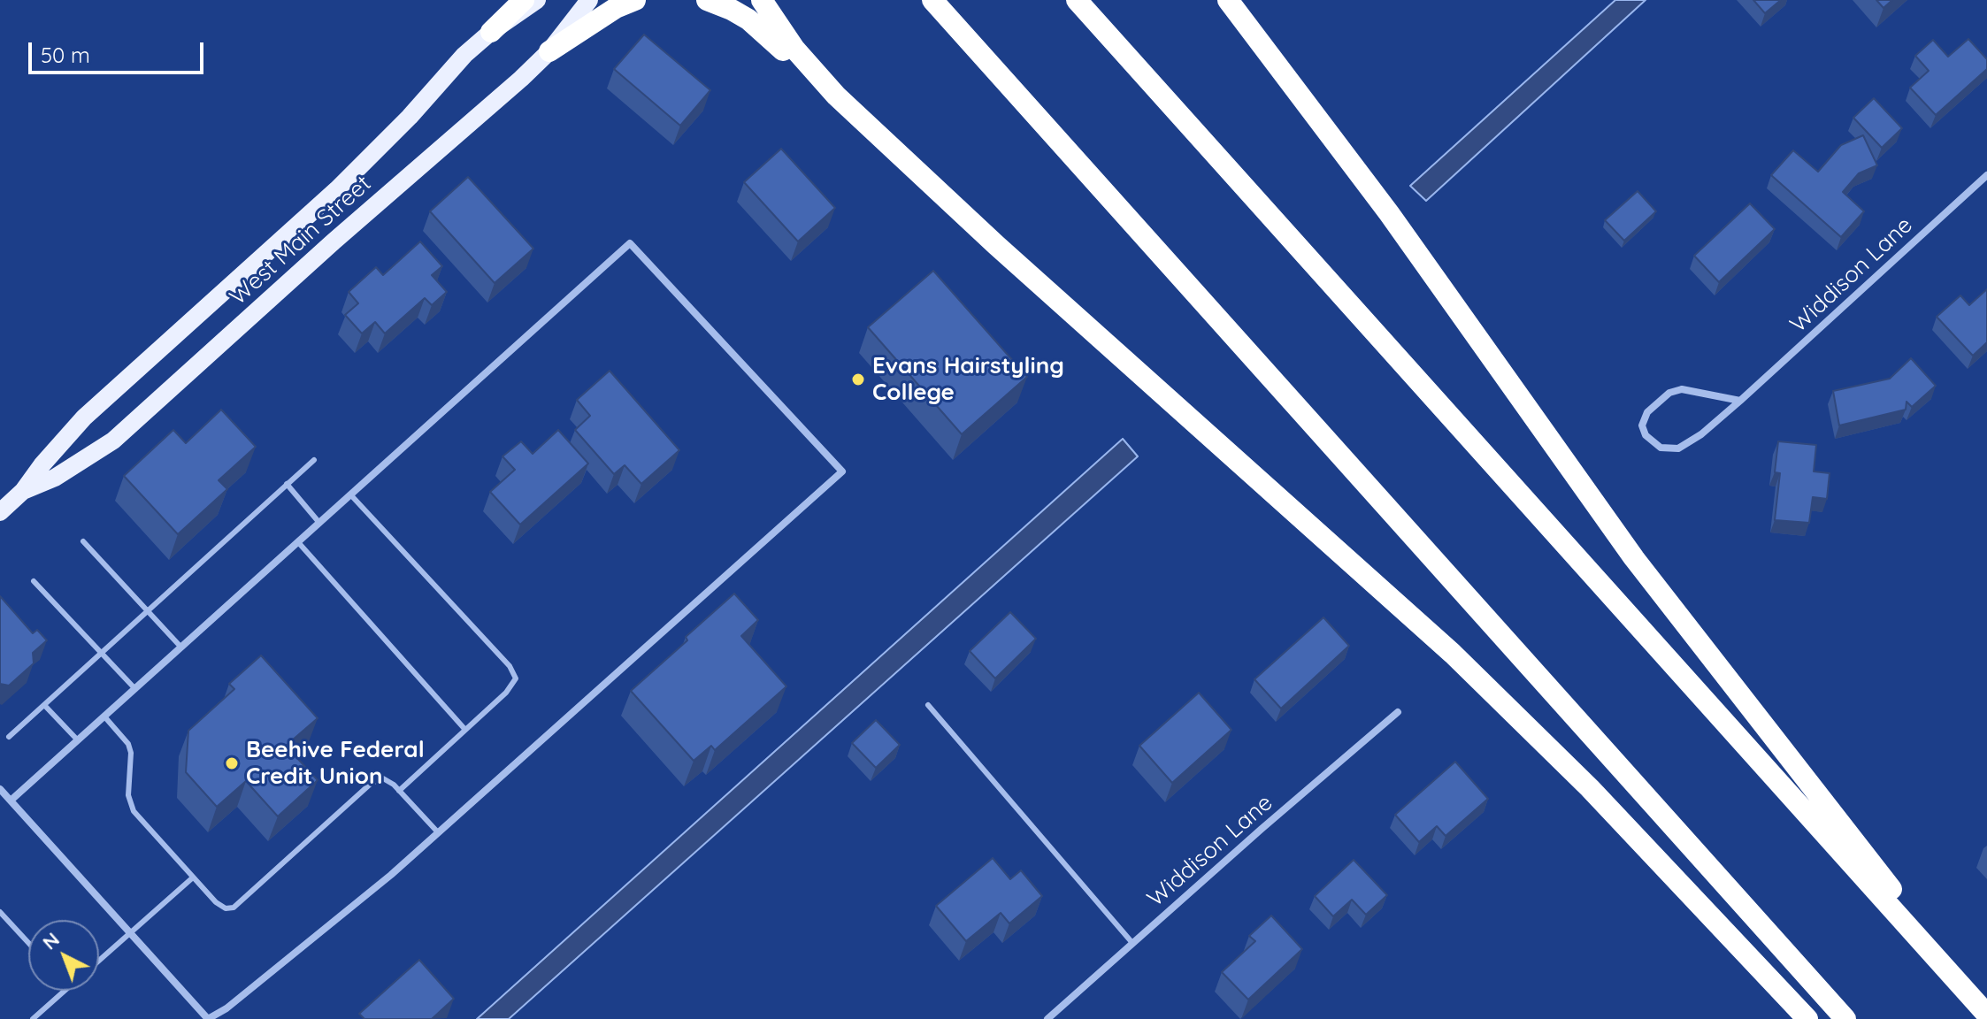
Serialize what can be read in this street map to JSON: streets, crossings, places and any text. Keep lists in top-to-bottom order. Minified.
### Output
{"streets":{"main road":["West Main Street"],"street":["Widdison Lane"]},"places":["Evans Hairstyling College","Beehive Federal Credit Union"],"scale_bar":"50 m","north":"top left"}
